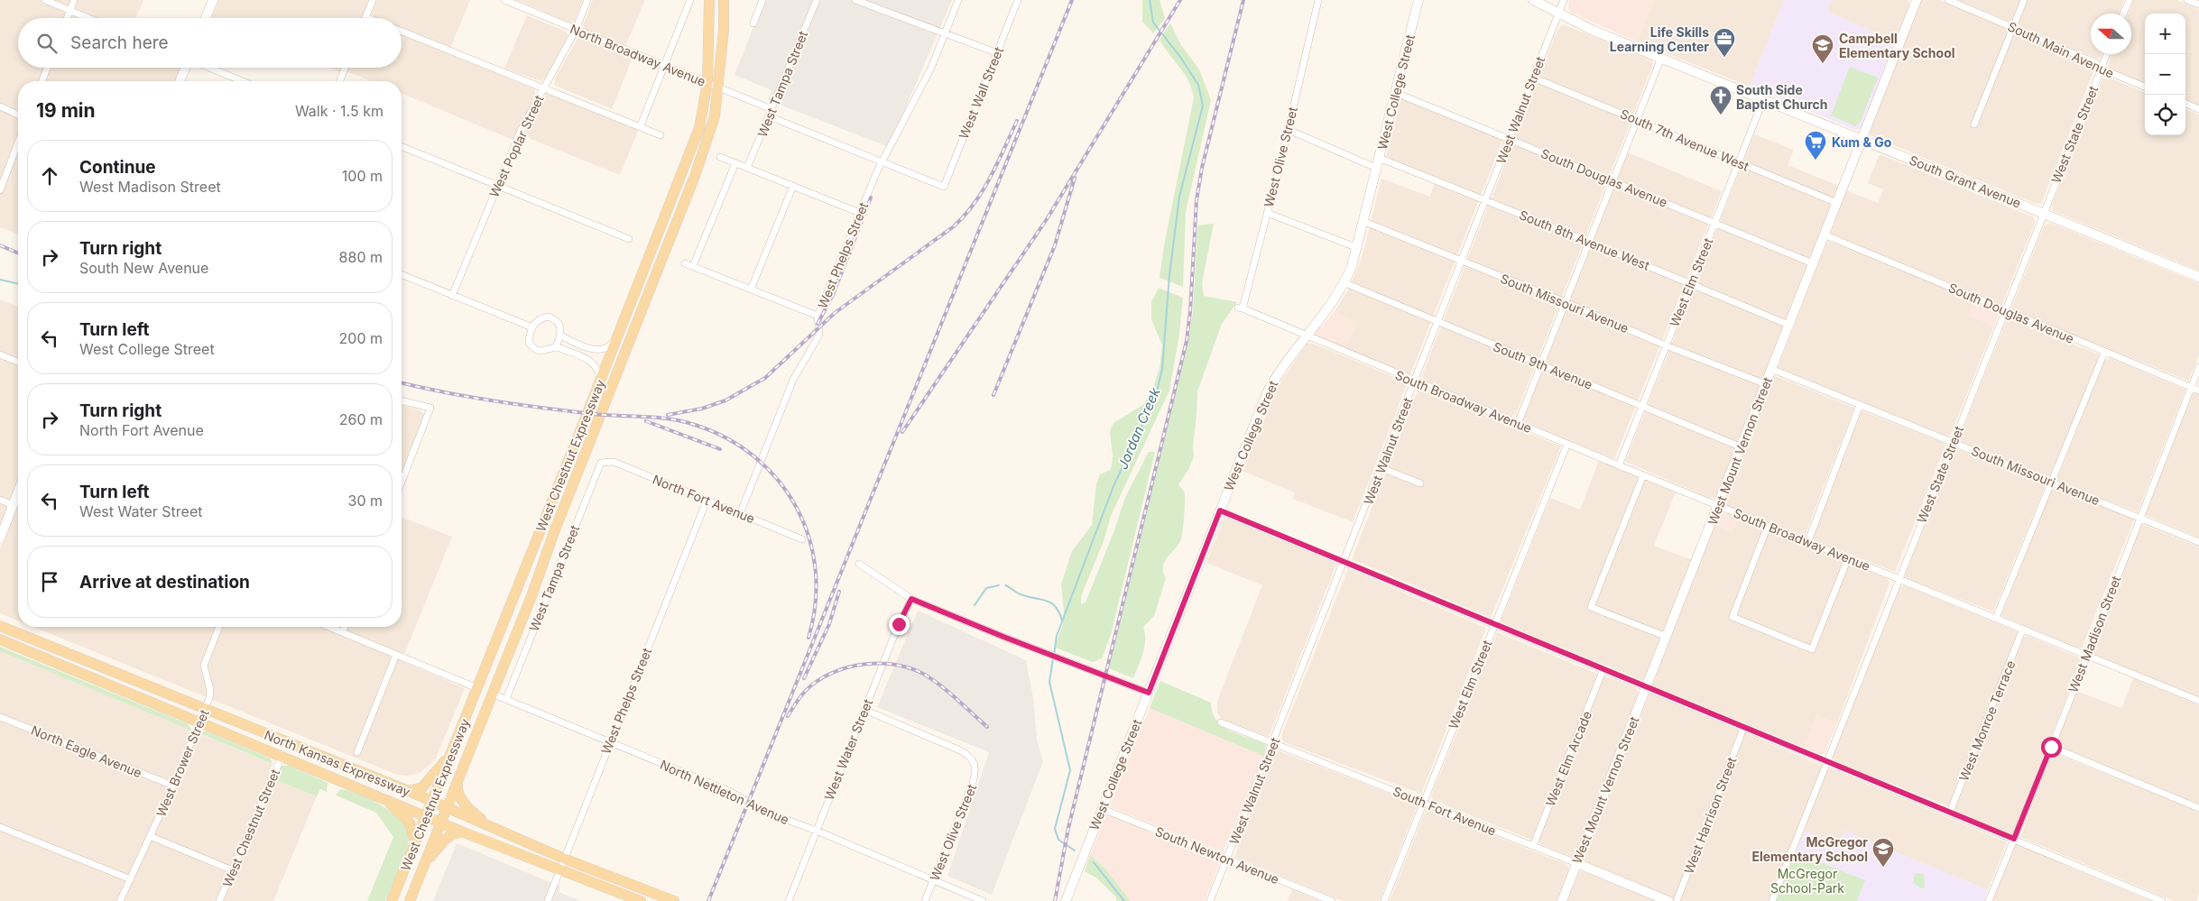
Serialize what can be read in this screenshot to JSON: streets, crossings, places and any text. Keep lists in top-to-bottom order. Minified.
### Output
{"streets":{"main road":["West College Street","South Grant Avenue","West Mount Vernon Street","West Chestnut Expressway","North Kansas Expressway","South Fort Avenue"],"street":["South Main Avenue","North Broadway Avenue","West Tampa Street","West Wall Street","West Walnut Street","West State Street","South 7th Avenue West","West Poplar Street","West Olive Street","South Douglas Avenue","South 8th Avenue West","West Phelps Street","West Elm Street","South Missouri Avenue","South 9th Avenue","South Broadway Avenue","North Fort Avenue","West Madison Street","West Monroe Terrace","West Water Street","North Eagle Avenue","West Elm Arcade","West Brower Street","North Nettleton Avenue","West Harrison Street","West Chestnut Street","South Newton Avenue"]},"crossings":[["South Main Avenue","West State Street"],["North Broadway Avenue","West Tampa Street"],["North Broadway Avenue","West Poplar Street"],["North Broadway Avenue","West Chestnut Expressway"],["West Tampa Street","North Fort Avenue"],["West Tampa Street","North Nettleton Avenue"],["West College Street","West Olive Street"],["West College Street","South Douglas Avenue"],["West College Street","South 8th Avenue West"],["West College Street","South Missouri Avenue"],["West College Street","South 9th Avenue"],["West College Street","South Broadway Avenue"],["West College Street","South Newton Avenue"],["West Wall Street","West Phelps Street"],["West Walnut Street","South 7th Avenue West"],["West Walnut Street","South Douglas Avenue"],["West Walnut Street","South Grant Avenue"],["West Walnut Street","South 8th Avenue West"],["West Walnut Street","South Missouri Avenue"],["West Walnut Street","South 9th Avenue"],["West Walnut Street","South Broadway Avenue"],["West Walnut Street","South Fort Avenue"],["West Walnut Street","South Newton Avenue"],["West State Street","South Douglas Avenue"],["West State Street","South Grant Avenue"],["West State Street","South Missouri Avenue"],["West State Street","South Broadway Avenue"],["South 7th Avenue West","West Elm Street"],["South 7th Avenue West","West Mount Vernon Street"],["West Olive Street","South Broadway Avenue"],["West Olive Street","West Water Street"],["West Olive Street","North Nettleton Avenue"],["South Douglas Avenue","West Elm Street"],["South Douglas Avenue","West Mount Vernon Street"],["South Douglas Avenue","West Madison Street"],["South Grant Avenue","West Elm Street"],["South Grant Avenue","West Mount Vernon Street"],["South 8th Avenue West","West Elm Street"],["South 8th Avenue West","West Mount Vernon Street"],["West Phelps Street","North Fort Avenue"],["West Phelps Street","North Kansas Expressway"],["West Phelps Street","North Nettleton Avenue"],["West Elm Street","South Missouri Avenue"],["West Elm Street","South 9th Avenue"],["West Elm Street","South Broadway Avenue"],["West Elm Street","South Fort Avenue"],["South Missouri Avenue","West Mount Vernon Street"],["South Missouri Avenue","West Madison Street"],["South 9th Avenue","West Mount Vernon Street"],["South Broadway Avenue","West Mount Vernon Street"],["South Broadway Avenue","West Madison Street"],["South Broadway Avenue","West Monroe Terrace"],["West Mount Vernon Street","South Fort Avenue"],["West Chestnut Expressway","North Kansas Expressway"],["West Chestnut Expressway","North Nettleton Avenue"],["West Water Street","North Nettleton Avenue"],["North Eagle Avenue","West Brower Street"],["West Elm Arcade","South Fort Avenue"],["West Brower Street","North Kansas Expressway"],["North Kansas Expressway","West Chestnut Street"]],"water":["Jordan Creek"],"parks":["McGregor School-Park"],"places":{"office":["Life Skills Learning Center"],"school or university":["Campbell Elementary School","McGregor Elementary School"],"church":["South Side Baptist Church"],"supermarket":["Kum & Go"]},"north":"left","page":{"map_buttons":["+","−"],"search":"Search here","heading":["19 min","Walk · 1.5 km"],"list":[["Continue","West Madison Street","100 m"],["Turn right","South New Avenue","880 m"],["Turn left","West College Street","200 m"],["Turn right","North Fort Avenue","260 m"],["Turn left","West Water Street","30 m"],"Arrive at destination"]}}
